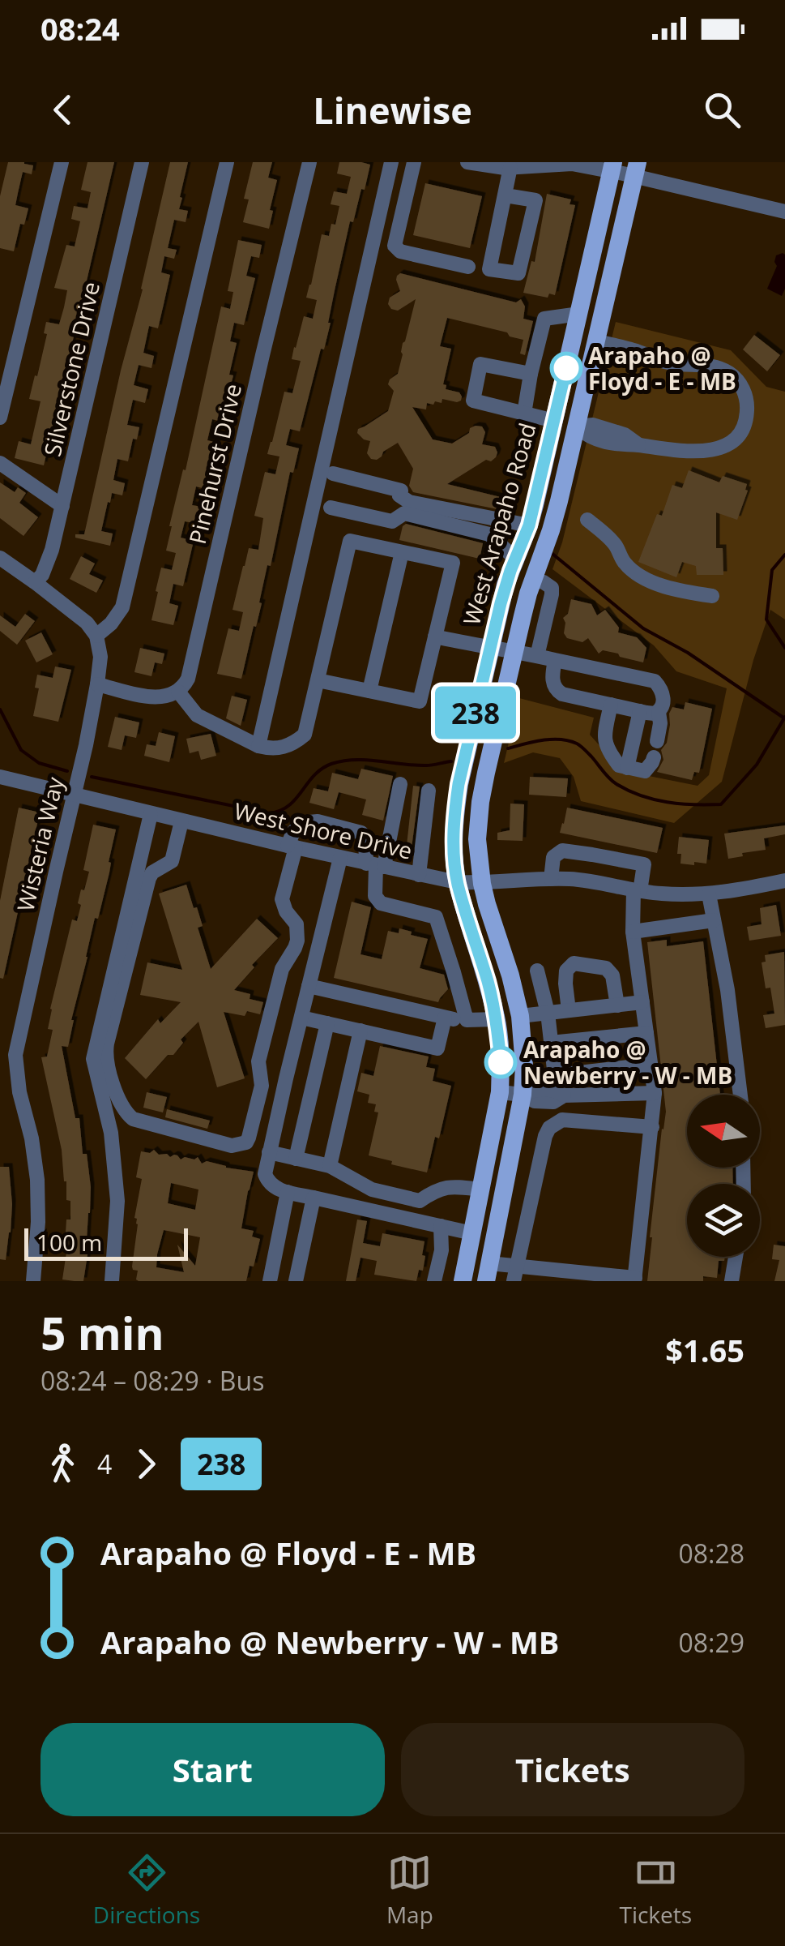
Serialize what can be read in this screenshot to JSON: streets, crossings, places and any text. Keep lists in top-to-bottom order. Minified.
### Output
{"streets":{"main road":["West Arapaho Road"],"street":["Silverstone Drive","Pinehurst Drive","West Shore Drive","Wisteria Way"]},"crossings":[["West Arapaho Road","West Shore Drive"],["West Shore Drive","Wisteria Way"]],"places":["Arapaho @ Floyd - E - MB","Arapaho @ Newberry - W - MB"],"lines":["bus line 238"],"scale_bar":"100 m","north":"left","page":{"status":"08:24","header":"Linewise","on_map":"238","scale":"100 m","heading":["5 min","08:24 – 08:29 · Bus","$1.65"],"legs":["4","238"],"list":[{"name":"Arapaho @ Floyd - E - MB","value":"08:28"},{"name":"Arapaho @ Newberry - W - MB","value":"08:29"}],"buttons":["Start","Tickets"],"tabs":["Directions","Map","Tickets"]}}
